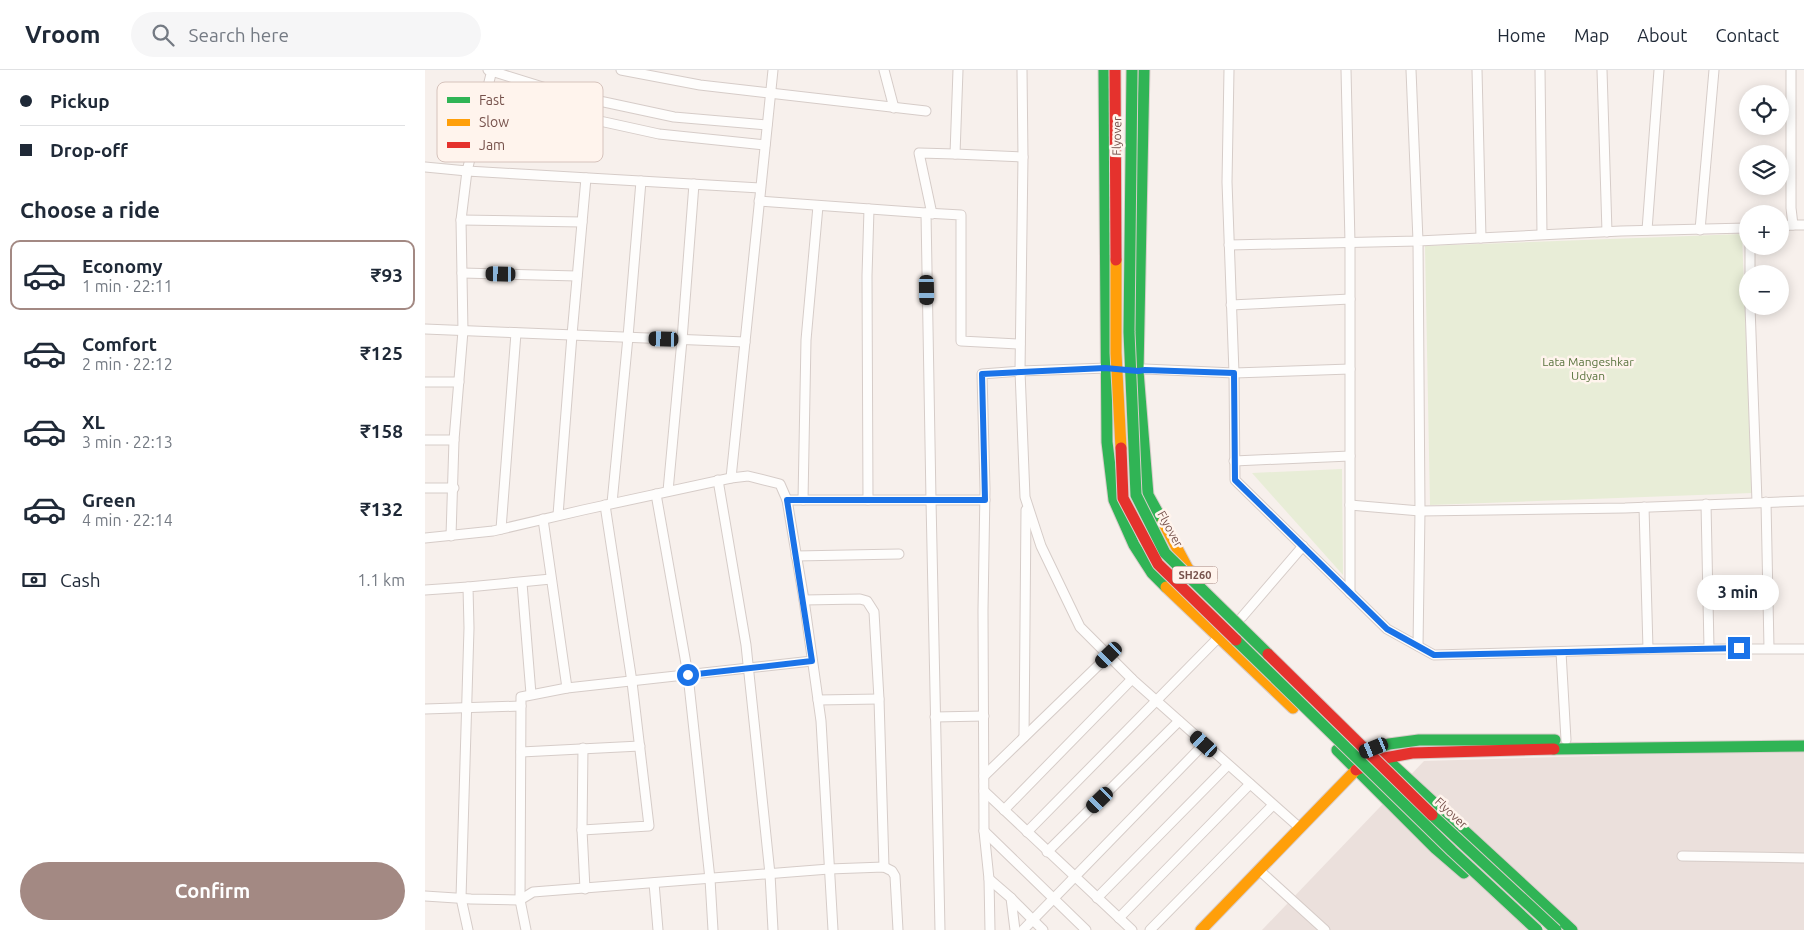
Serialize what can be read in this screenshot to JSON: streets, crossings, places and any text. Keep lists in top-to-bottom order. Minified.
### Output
{"streets":{"main road":["Flyover","SH260"]},"parks":["Lata Mangeshkar Udyan"],"legend":["Fast","Slow","Jam"],"page":{"header":"Vroom","search":"Search here","nav":["Home","Map","About","Contact"],"banner":["Pickup","Drop-off"],"map_buttons":["+","−"],"heading":"Choose a ride","list":[{"name":"Economy","note":"1 min · 22:11","value":"₹93"},{"name":"Comfort","note":"2 min · 22:12","value":"₹125"},{"name":"XL","note":"3 min · 22:13","value":"₹158"},{"name":"Green","note":"4 min · 22:14","value":"₹132"}],"pay":["Cash","1.1 km"],"bubble":"3 min","buttons":"Confirm"}}
